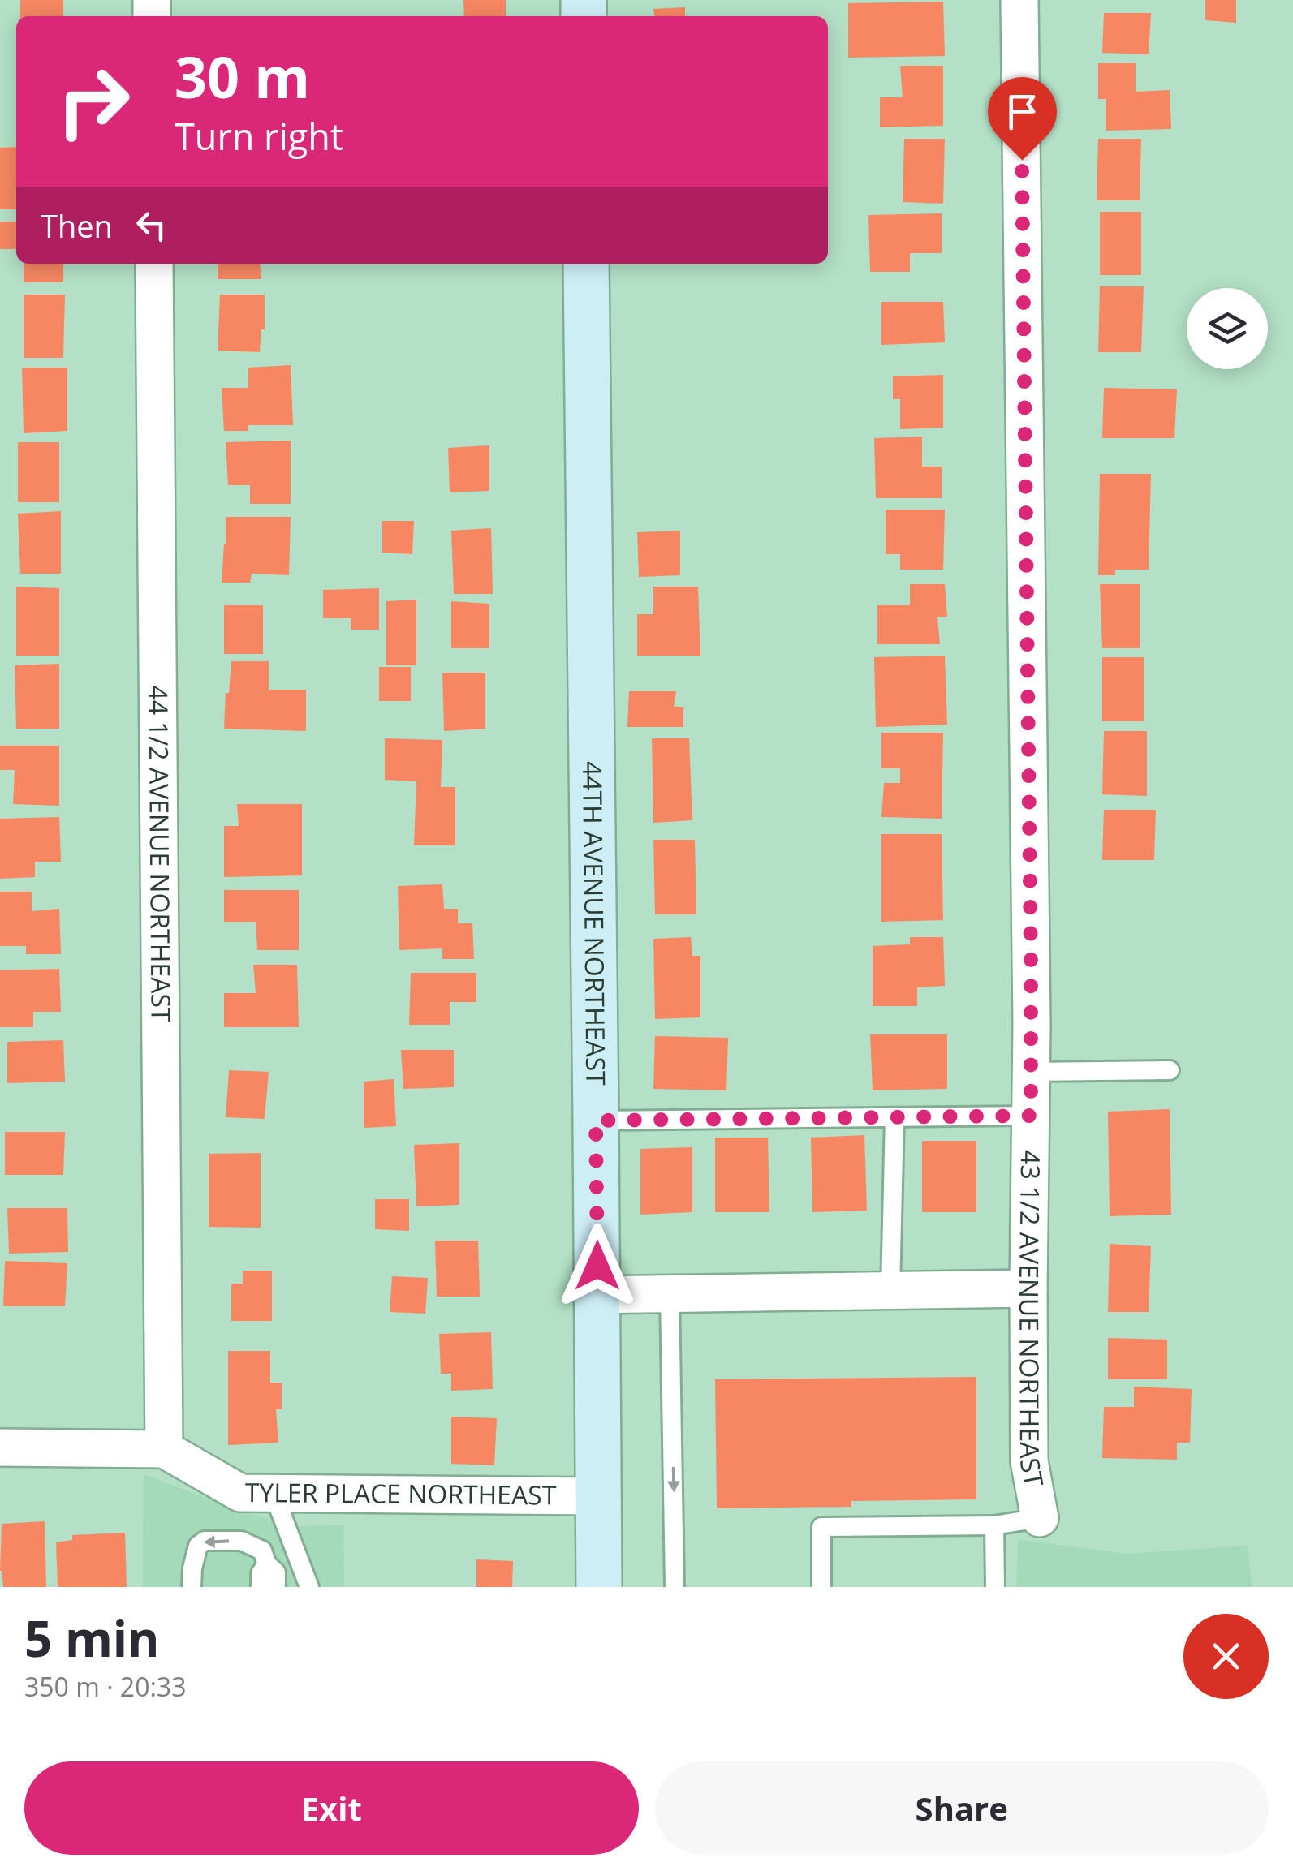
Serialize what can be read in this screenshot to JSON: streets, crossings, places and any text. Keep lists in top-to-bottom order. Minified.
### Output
{"streets":{"street":["44 1/2 AVENUE NORTHEAST","44TH AVENUE NORTHEAST","43 1/2 AVENUE NORTHEAST","TYLER PLACE NORTHEAST"]},"crossings":[["44 1/2 AVENUE NORTHEAST","TYLER PLACE NORTHEAST"],["44TH AVENUE NORTHEAST","TYLER PLACE NORTHEAST"]],"page":{"turn":["30 m","Turn right"],"then":"Then","heading":["5 min","350 m · 20:33"],"buttons":["Exit","Share"]}}
